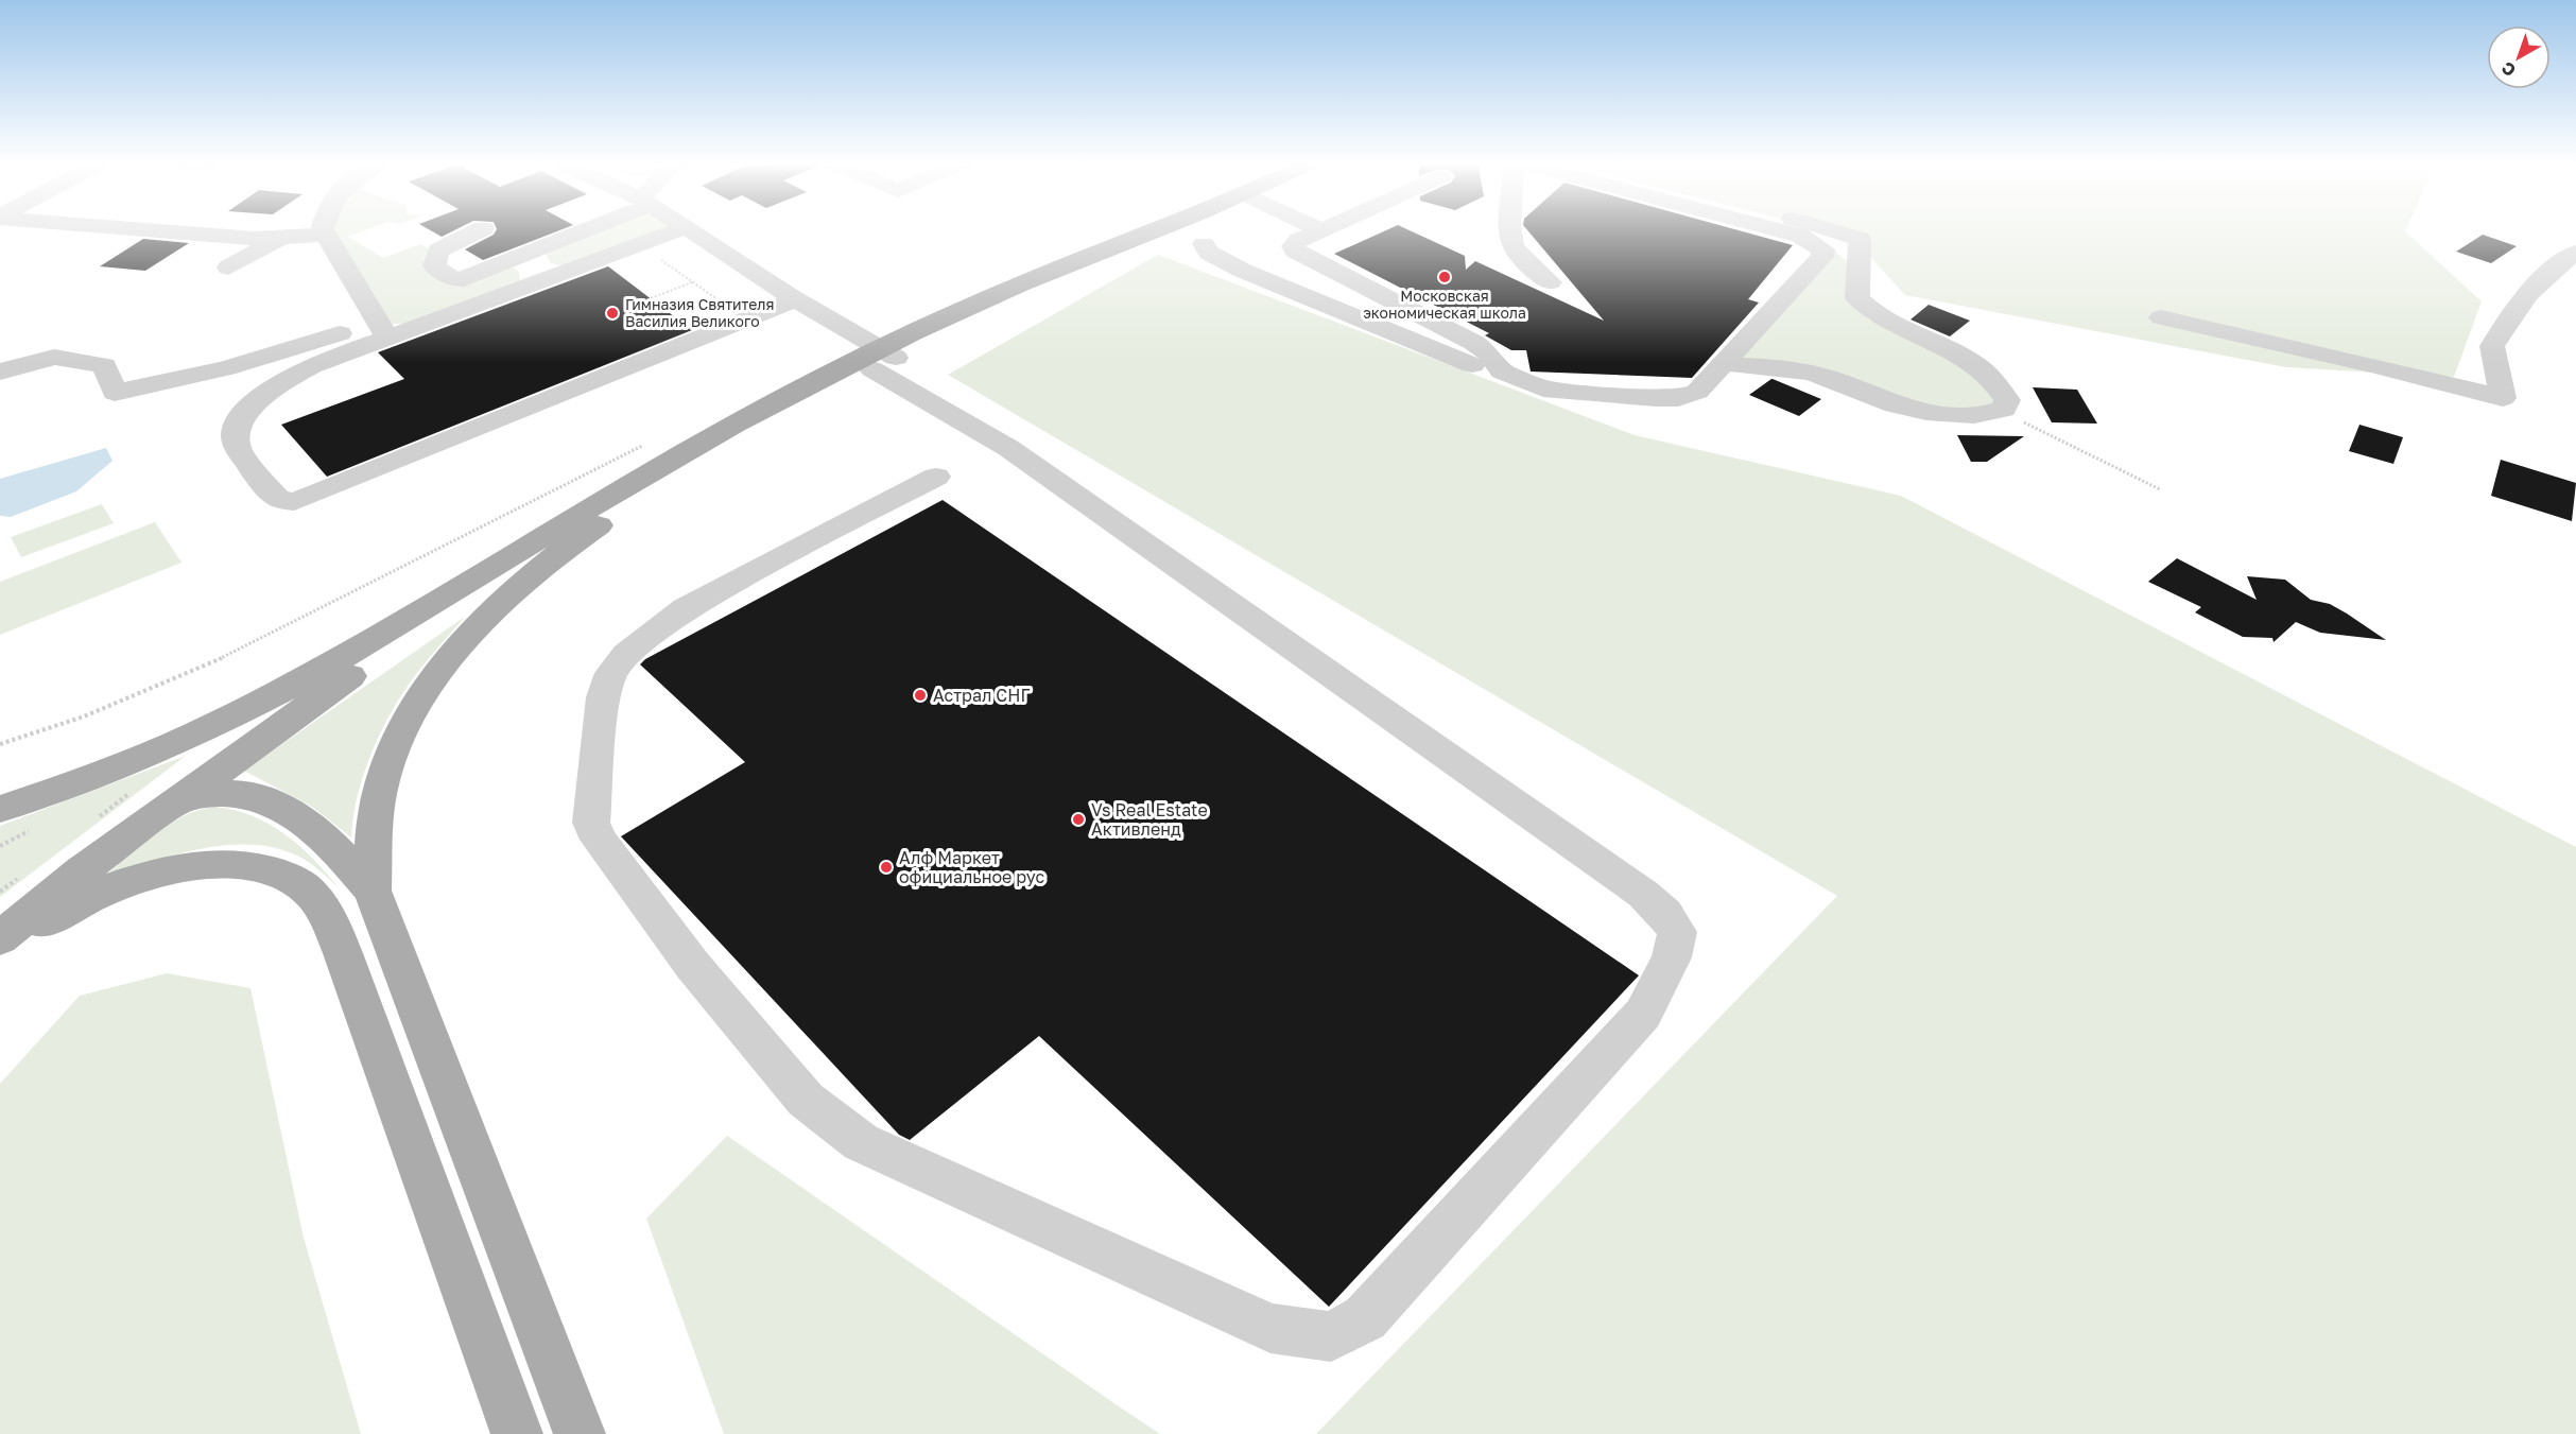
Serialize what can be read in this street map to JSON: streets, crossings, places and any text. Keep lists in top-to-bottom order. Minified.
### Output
{"places":["Московская экономическая школа","Гимназия Святителя Василия Великого","Астрал СНГ","Vs Real Estate Активленд","Алф Маркет официальное рус"],"north":"bottom left"}
